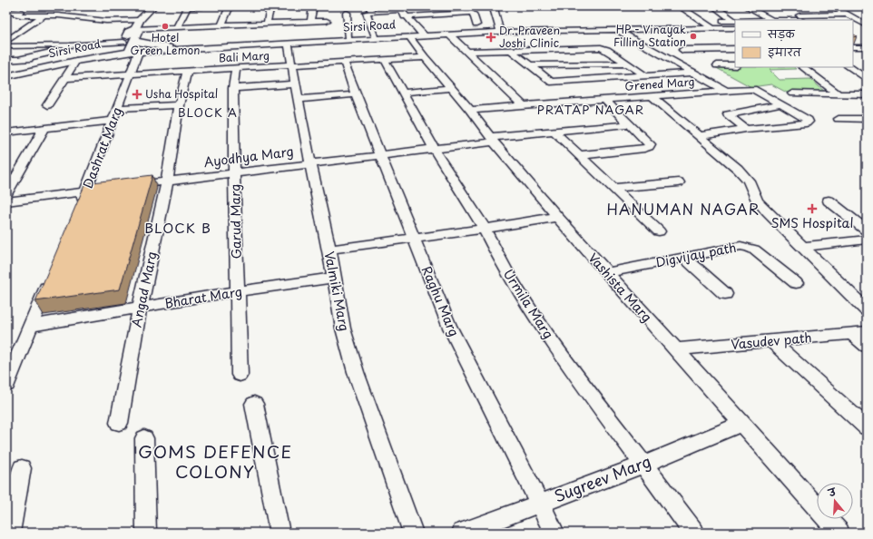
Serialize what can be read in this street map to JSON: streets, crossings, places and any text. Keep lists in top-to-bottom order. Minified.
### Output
{"streets":{"main road":["Sirsi Road"],"street":["Bali Marg","Grened Marg","Dashrat Marg","Ayodhya Marg","Garud Marg","Digvijay path","Vashista Marg","Angad Marg","Valmiki Marg","Bharat Marg","Raghu Marg","Urmila Marg","Vasudev path","Sugreev Marg"]},"crossings":[["Sirsi Road","Grened Marg"],["Sirsi Road","Dashrat Marg"],["Sirsi Road","Vashista Marg"],["Sirsi Road","Valmiki Marg"],["Bali Marg","Dashrat Marg"],["Bali Marg","Garud Marg"],["Bali Marg","Vashista Marg"],["Bali Marg","Angad Marg"],["Bali Marg","Valmiki Marg"],["Bali Marg","Raghu Marg"],["Bali Marg","Urmila Marg"],["Grened Marg","Vashista Marg"],["Ayodhya Marg","Garud Marg"],["Ayodhya Marg","Vashista Marg"],["Ayodhya Marg","Angad Marg"],["Ayodhya Marg","Valmiki Marg"],["Ayodhya Marg","Raghu Marg"],["Ayodhya Marg","Urmila Marg"],["Garud Marg","Bharat Marg"],["Digvijay path","Vashista Marg"],["Vashista Marg","Vasudev path"],["Vashista Marg","Sugreev Marg"],["Angad Marg","Bharat Marg"],["Valmiki Marg","Bharat Marg"],["Raghu Marg","Sugreev Marg"],["Urmila Marg","Sugreev Marg"]],"districts":["PRATAP NAGAR","BLOCK A","HANUMAN NAGAR","BLOCK B","GOMS DEFENCE COLONY"],"places":{"other":["Hotel Green Lemon","HP - Vinayak Filling Station"],"health":["Dr. Praveen Joshi Clinic","Usha Hospital","SMS Hospital"]},"legend":["सड़क","इमारत"],"north":"top"}
